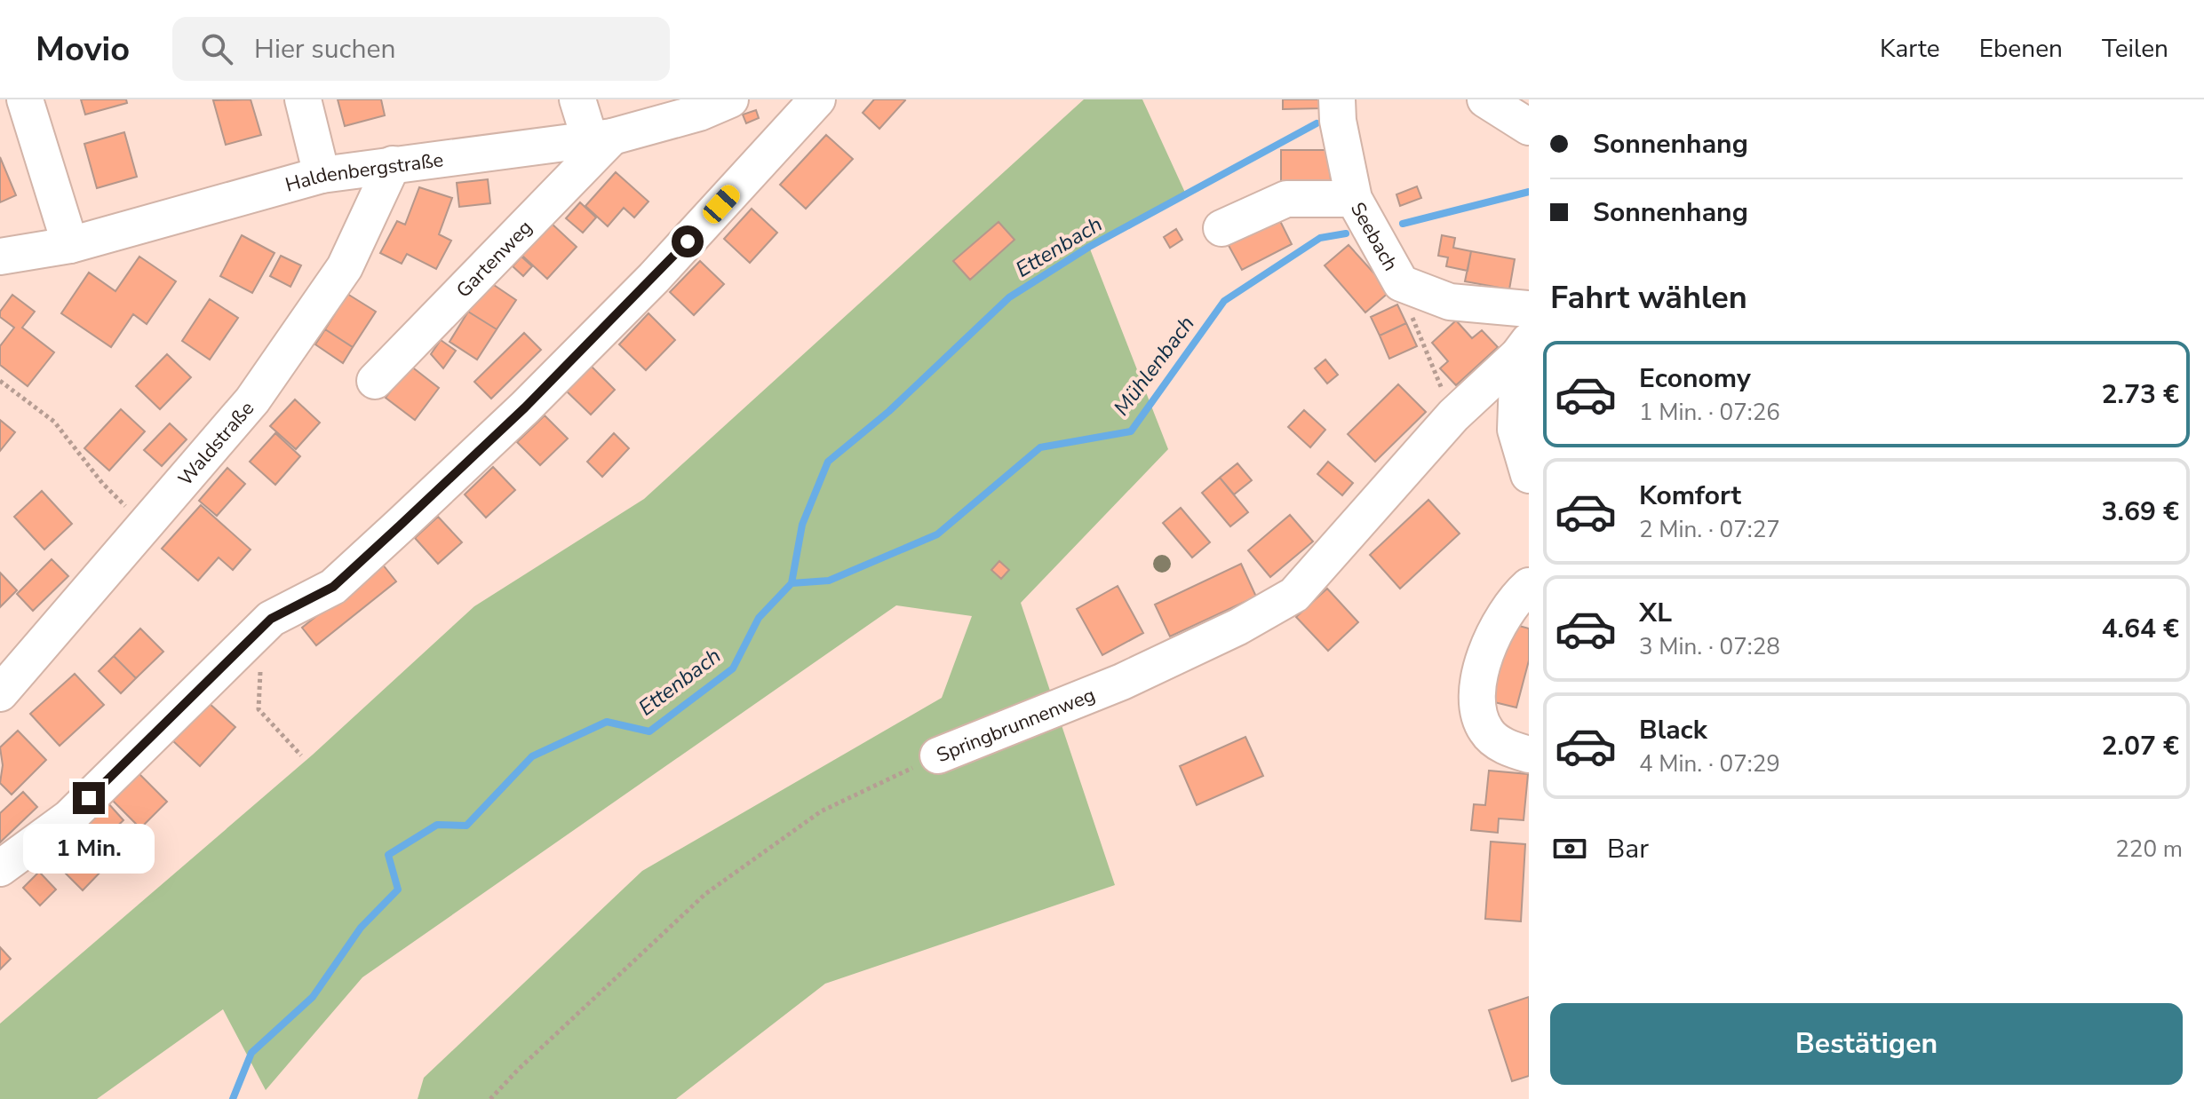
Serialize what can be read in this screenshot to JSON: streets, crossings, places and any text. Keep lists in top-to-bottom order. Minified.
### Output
{"streets":{"street":["Haldenbergstraße","Seebach","Gartenweg","Waldstraße","Springbrunnenweg"]},"crossings":[["Haldenbergstraße","Gartenweg"],["Haldenbergstraße","Waldstraße"]],"water":["Ettenbach","Mühlenbach"],"page":{"header":"Movio","search":"Hier suchen","nav":["Karte","Ebenen","Teilen"],"banner":["Sonnenhang","Sonnenhang"],"heading":"Fahrt wählen","list":[{"name":"Economy","note":"1 Min. · 07:26","value":"2.73 €"},{"name":"Komfort","note":"2 Min. · 07:27","value":"3.69 €"},{"name":"XL","note":"3 Min. · 07:28","value":"4.64 €"},{"name":"Black","note":"4 Min. · 07:29","value":"2.07 €"}],"pay":["Bar","220 m"],"bubble":"1 Min.","buttons":"Bestätigen"}}
